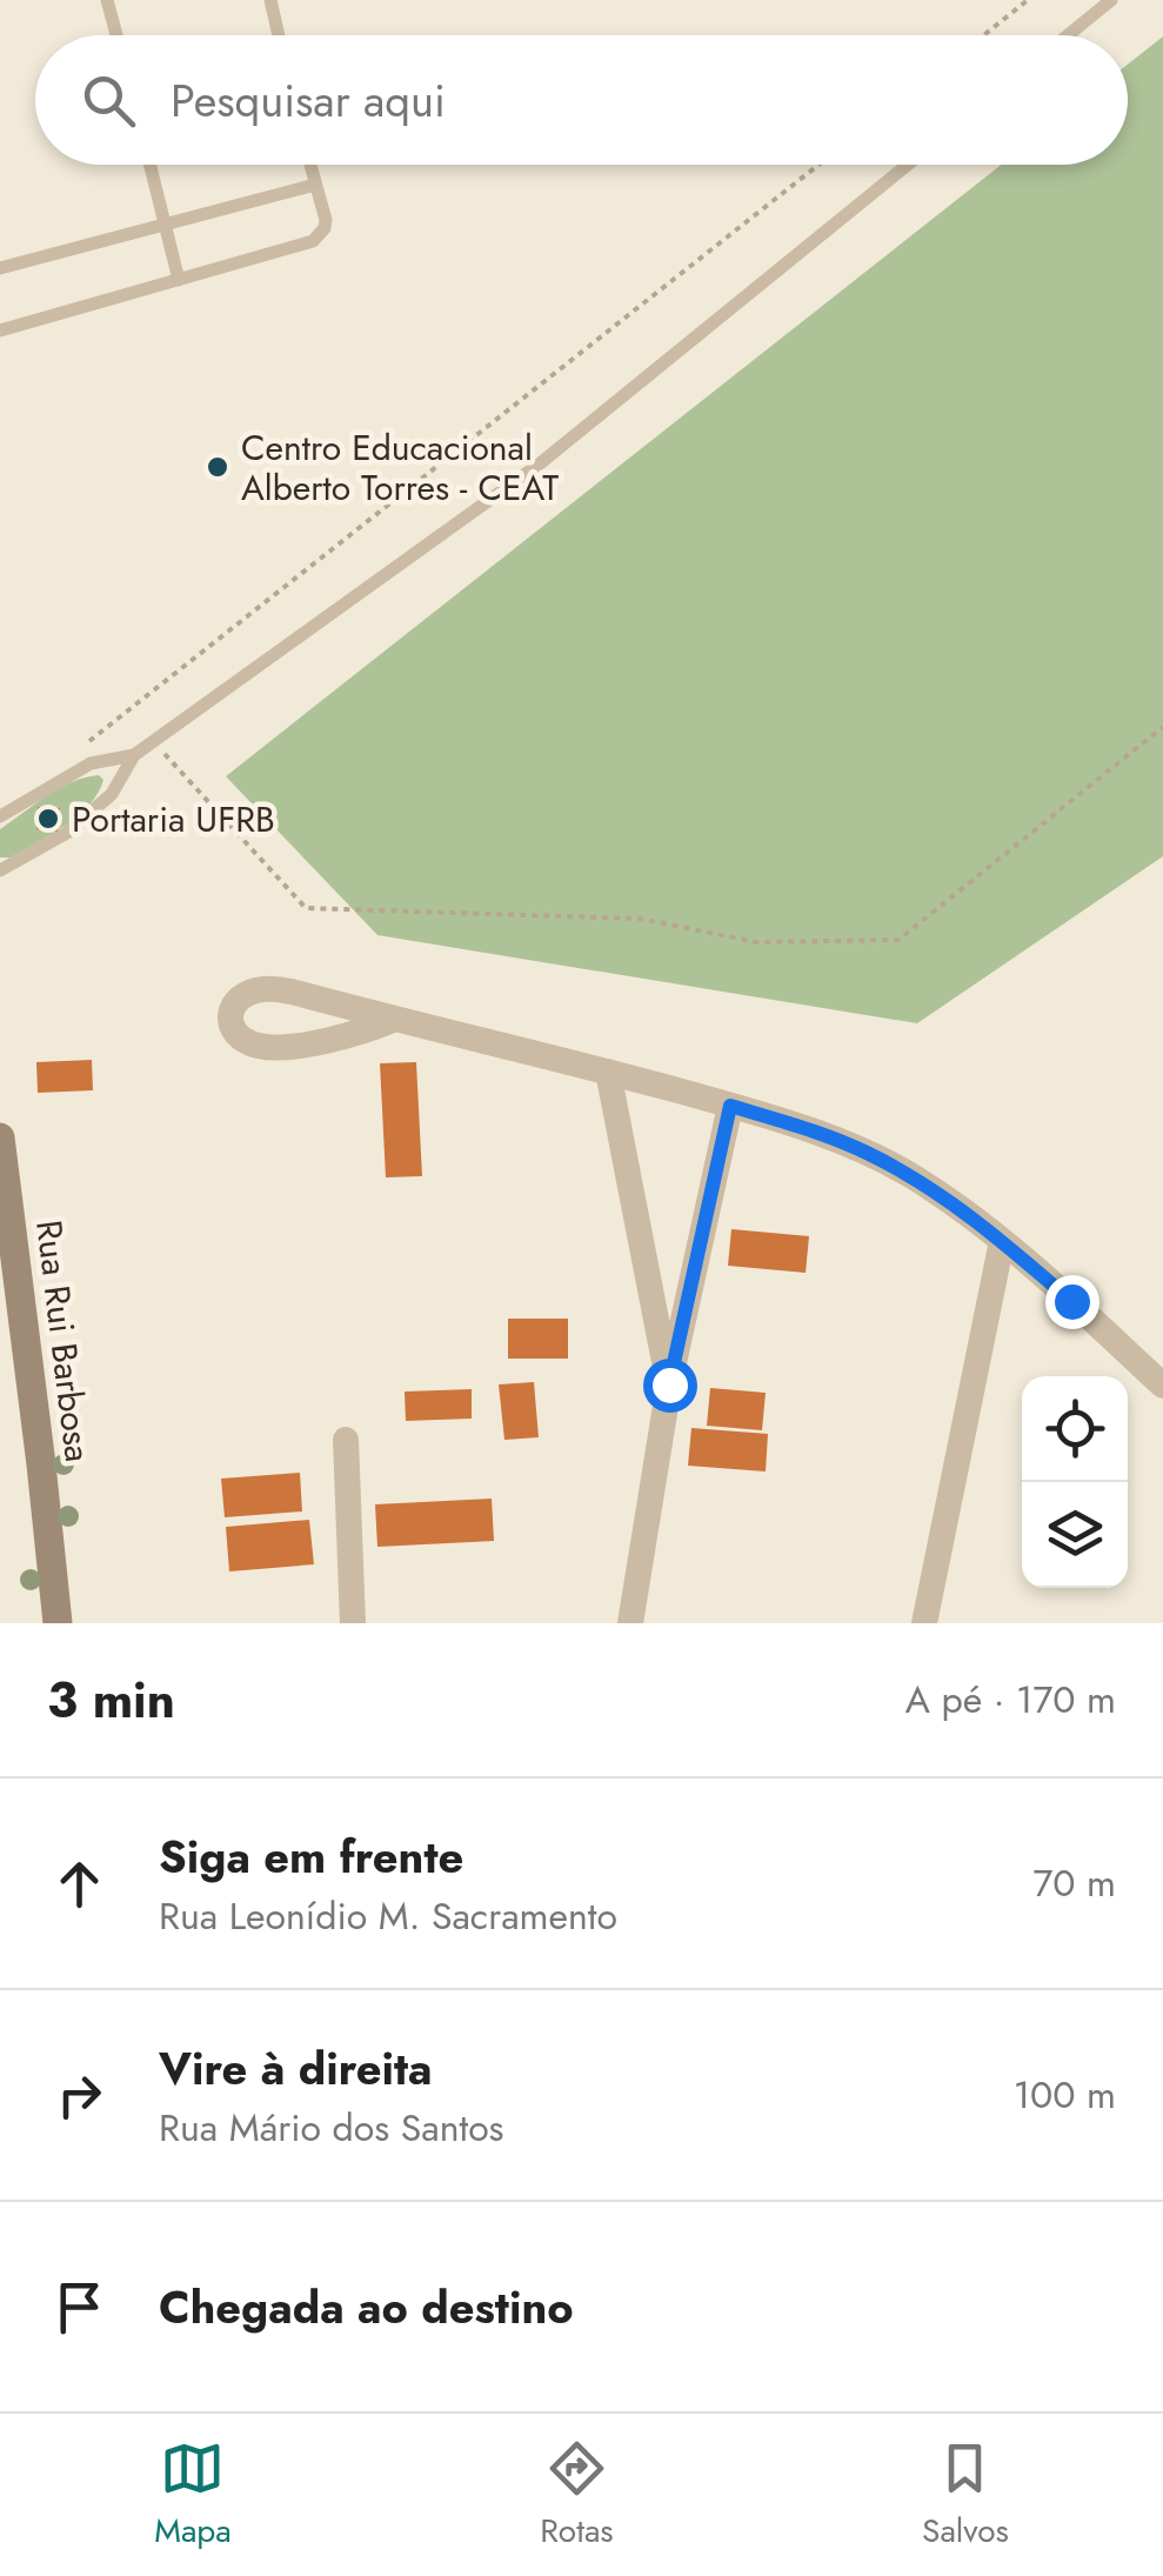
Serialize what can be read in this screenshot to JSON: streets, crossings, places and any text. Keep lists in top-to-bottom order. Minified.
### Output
{"streets":{"street":["Rua Rui Barbosa"]},"places":["Centro Educacional Alberto Torres - CEAT","Portaria UFRB"],"page":{"search":"Pesquisar aqui","heading":["3 min","A pé · 170 m"],"list":[["Siga em frente","Rua Leonídio M. Sacramento","70 m"],["Vire à direita","Rua Mário dos Santos","100 m"],"Chegada ao destino"],"nav":["Mapa","Rotas","Salvos"]}}
